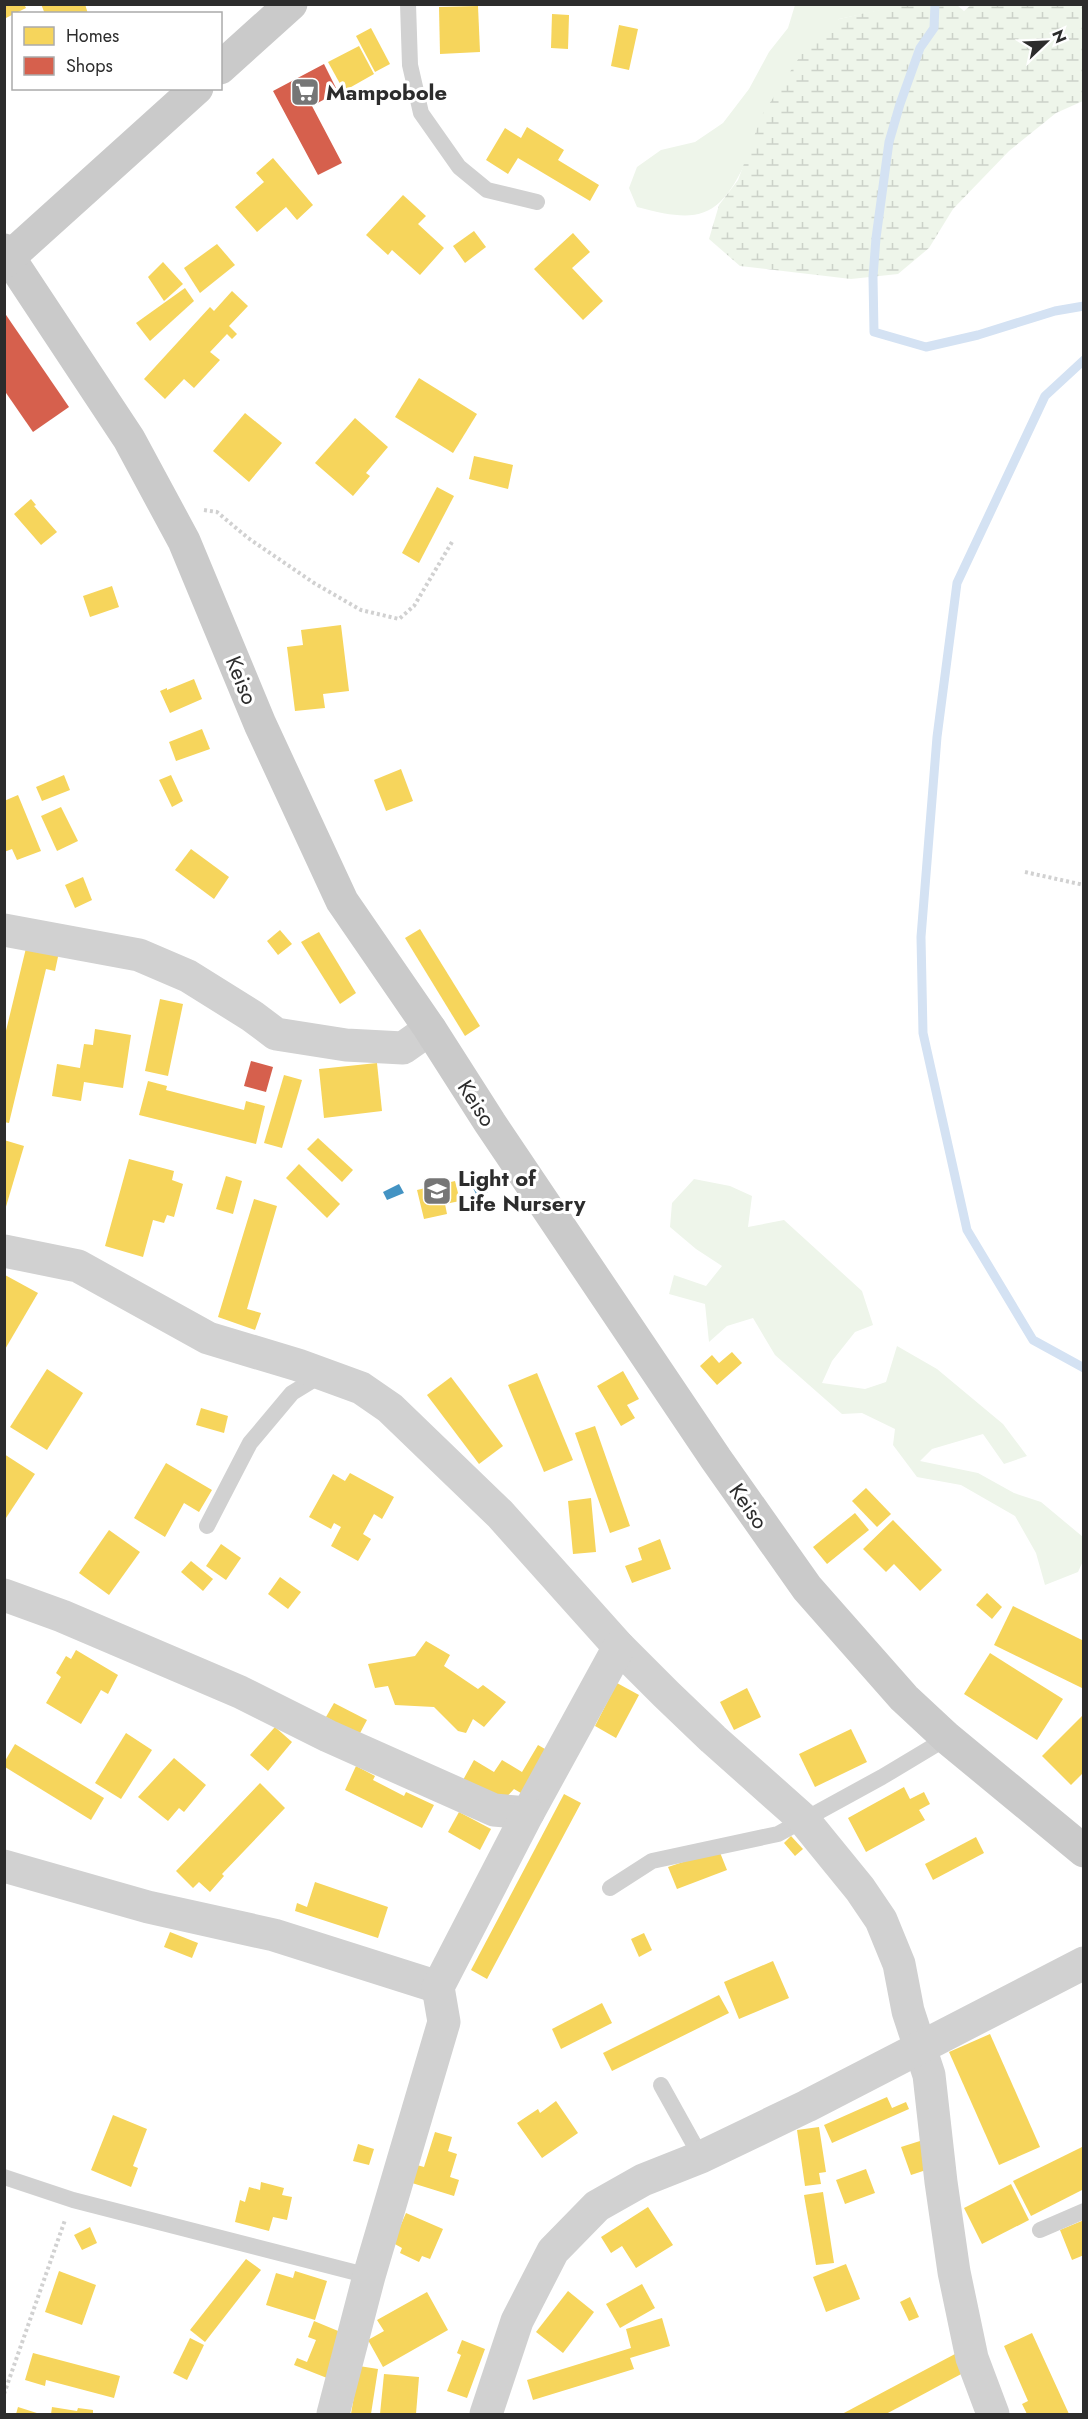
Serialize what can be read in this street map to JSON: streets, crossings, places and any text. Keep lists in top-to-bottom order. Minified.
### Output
{"streets":{"street":["Keiso"]},"places":{"supermarket":["Mampobole"],"school or university":["Light of Life Nursery"]},"legend":["Homes","Shops"],"north":"top right"}
